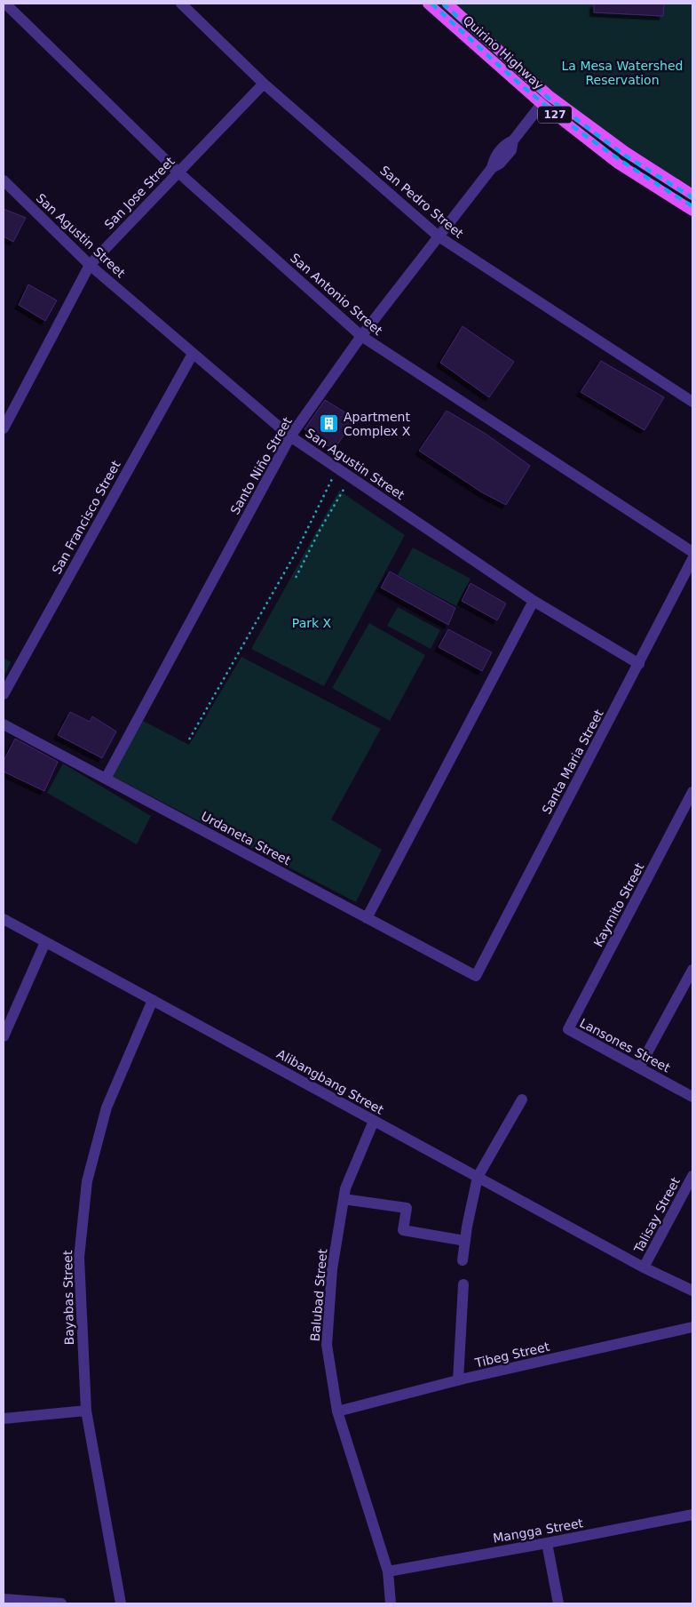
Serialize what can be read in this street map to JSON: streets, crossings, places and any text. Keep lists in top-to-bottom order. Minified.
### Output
{"streets":{"main road":["Quirino Highway","127"],"street":["San Jose Street","San Pedro Street","San Agustin Street","San Antonio Street","Santo Niño Street","San Francisco Street","Santa Maria Street","Urdaneta Street","Kaymito Street","Lansones Street","Alibangbang Street","Talisay Street","Balubad Street","Bayabas Street","Tibeg Street","Mangga Street"]},"crossings":[["Quirino Highway","Santo Niño Street"],["San Jose Street","San Pedro Street"],["San Jose Street","San Agustin Street"],["San Jose Street","San Antonio Street"],["San Pedro Street","Santo Niño Street"],["San Agustin Street","Santo Niño Street"],["San Agustin Street","San Francisco Street"],["San Agustin Street","Santa Maria Street"],["San Antonio Street","Santo Niño Street"],["Santo Niño Street","Urdaneta Street"],["Santa Maria Street","Urdaneta Street"],["Kaymito Street","Lansones Street"],["Alibangbang Street","Talisay Street"],["Alibangbang Street","Balubad Street"],["Alibangbang Street","Bayabas Street"],["Balubad Street","Tibeg Street"],["Balubad Street","Mangga Street"]],"parks":["La Mesa Watershed Reservation","Park X"],"places":{"building":["Apartment Complex X"]}}
